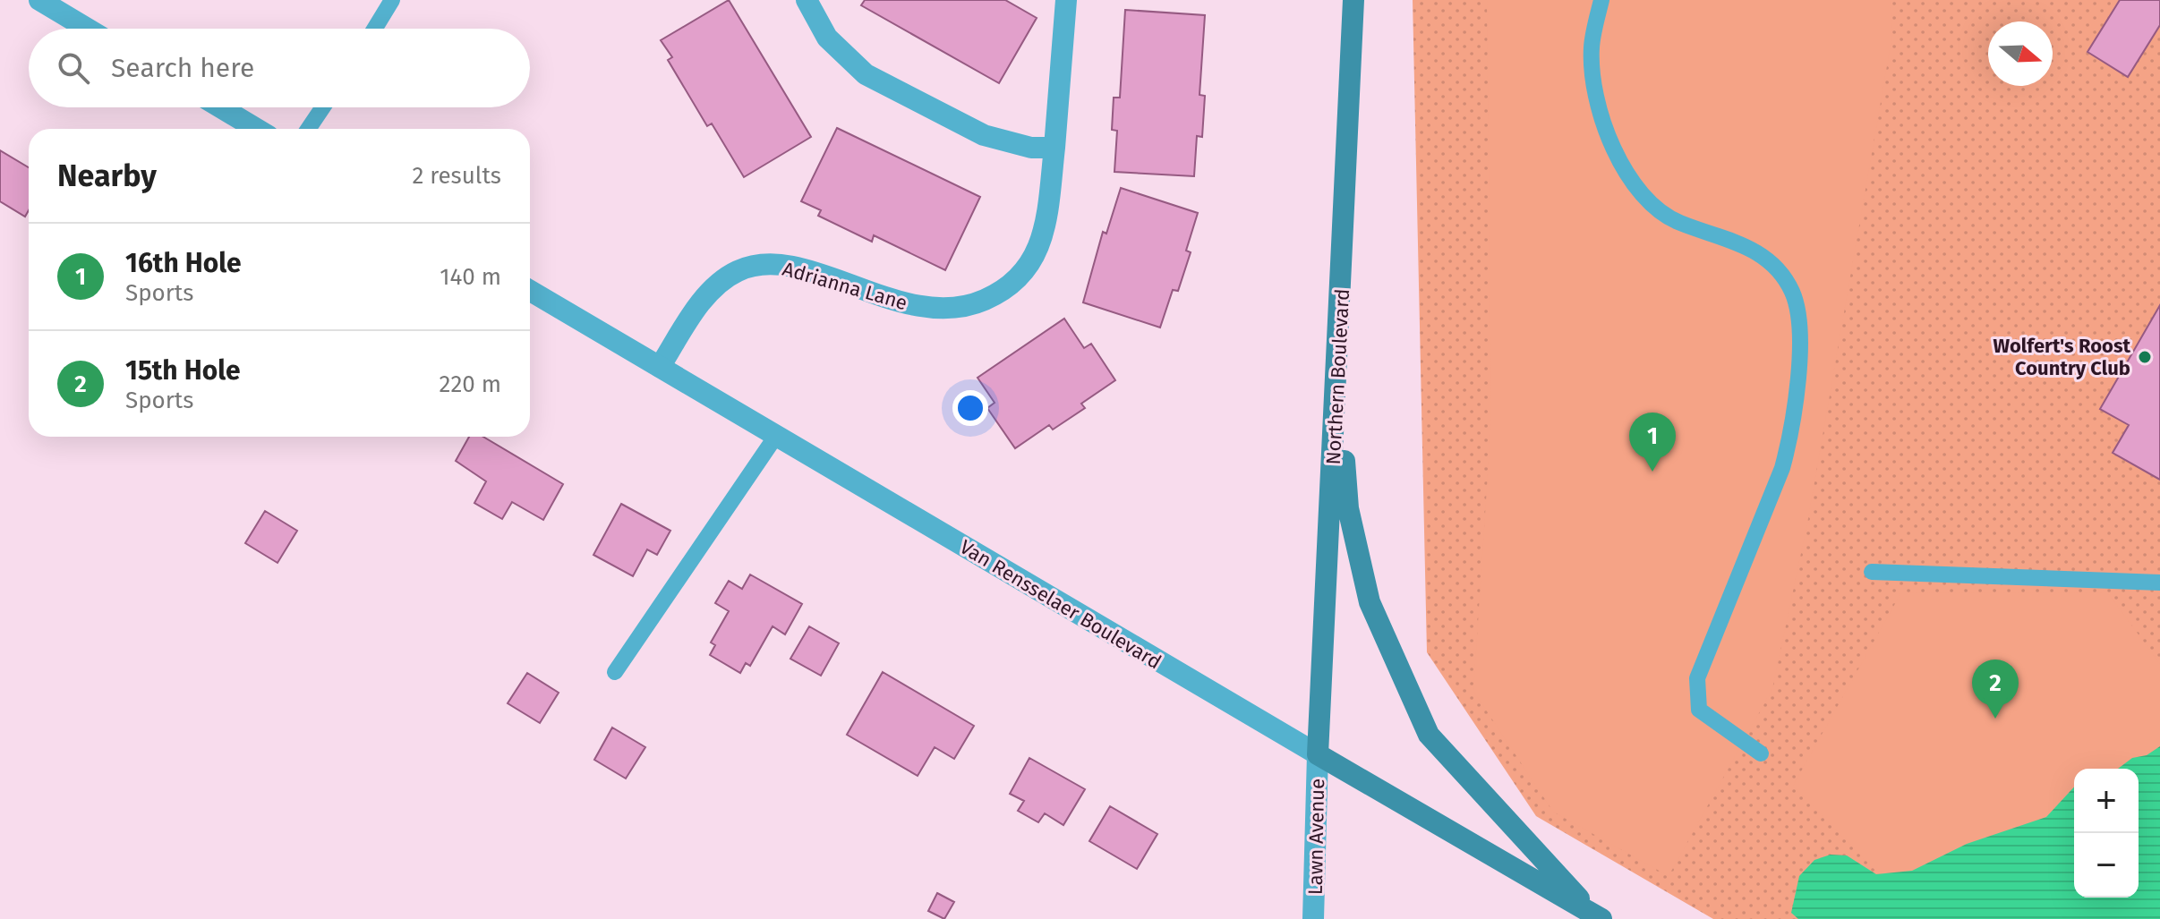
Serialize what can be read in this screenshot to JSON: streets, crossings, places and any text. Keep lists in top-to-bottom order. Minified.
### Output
{"streets":{"main road":["Northern Boulevard","Van Rensselaer Boulevard"],"street":["Adrianna Lane","Lawn Avenue"]},"crossings":[["Adrianna Lane","Van Rensselaer Boulevard"],["Northern Boulevard","Van Rensselaer Boulevard"],["Northern Boulevard","Lawn Avenue"],["Van Rensselaer Boulevard","Lawn Avenue"]],"places":["Wolfert's Roost Country Club"],"north":"right","page":{"search":"Search here","heading":["Nearby","2 results"],"list":[{"mark":"1","name":"16th Hole","note":"Sports","value":"140 m"},{"mark":"2","name":"15th Hole","note":"Sports","value":"220 m"}],"pins":["1","2"],"map_buttons":["+","−"]}}
